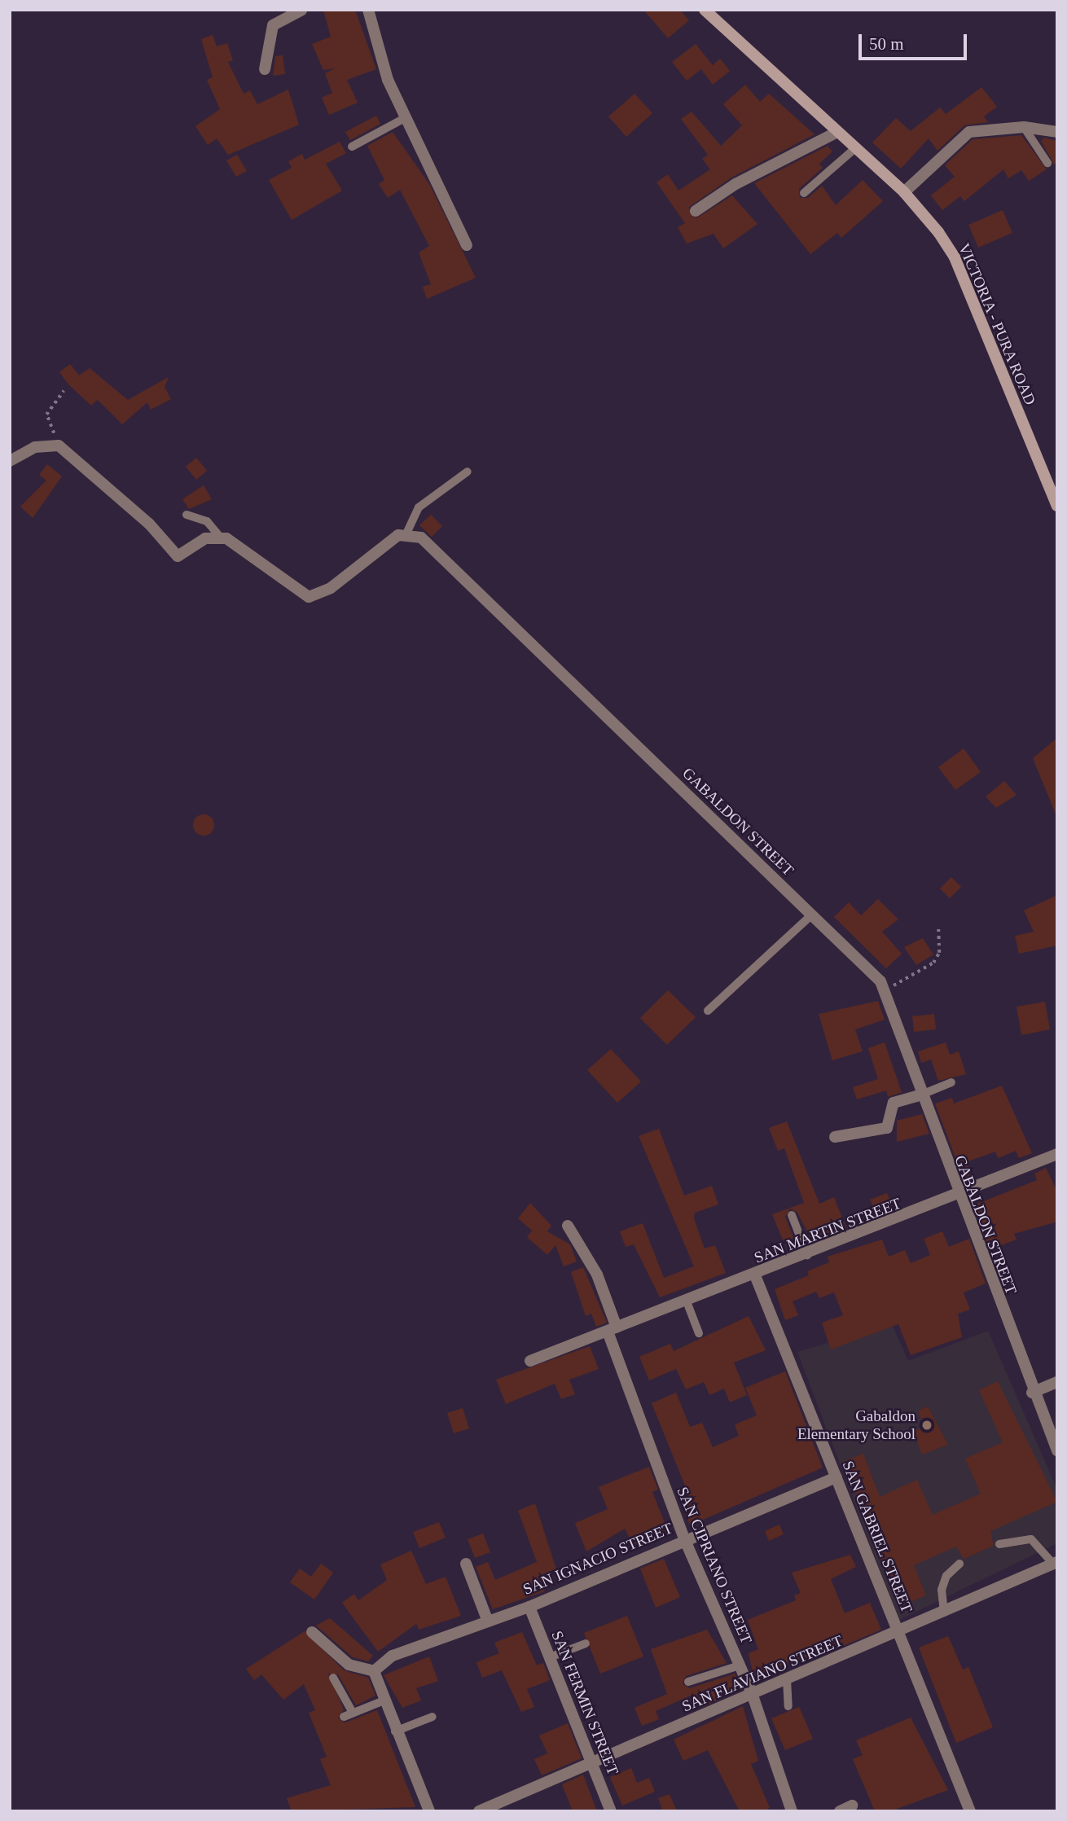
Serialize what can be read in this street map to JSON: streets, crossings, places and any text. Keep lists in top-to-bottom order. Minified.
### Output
{"streets":{"main road":["VICTORIA - PURA ROAD"],"street":["GABALDON STREET","SAN MARTIN STREET","SAN GABRIEL STREET","SAN IGNACIO STREET","SAN CIPRIANO STREET","SAN FLAVIANO STREET","SAN FERMIN STREET"]},"crossings":[["GABALDON STREET","SAN MARTIN STREET"],["SAN MARTIN STREET","SAN GABRIEL STREET"],["SAN MARTIN STREET","SAN CIPRIANO STREET"],["SAN GABRIEL STREET","SAN IGNACIO STREET"],["SAN GABRIEL STREET","SAN FLAVIANO STREET"],["SAN IGNACIO STREET","SAN CIPRIANO STREET"],["SAN IGNACIO STREET","SAN FERMIN STREET"],["SAN CIPRIANO STREET","SAN FLAVIANO STREET"],["SAN FLAVIANO STREET","SAN FERMIN STREET"]],"places":["Gabaldon Elementary School"],"scale_bar":"50 m"}
